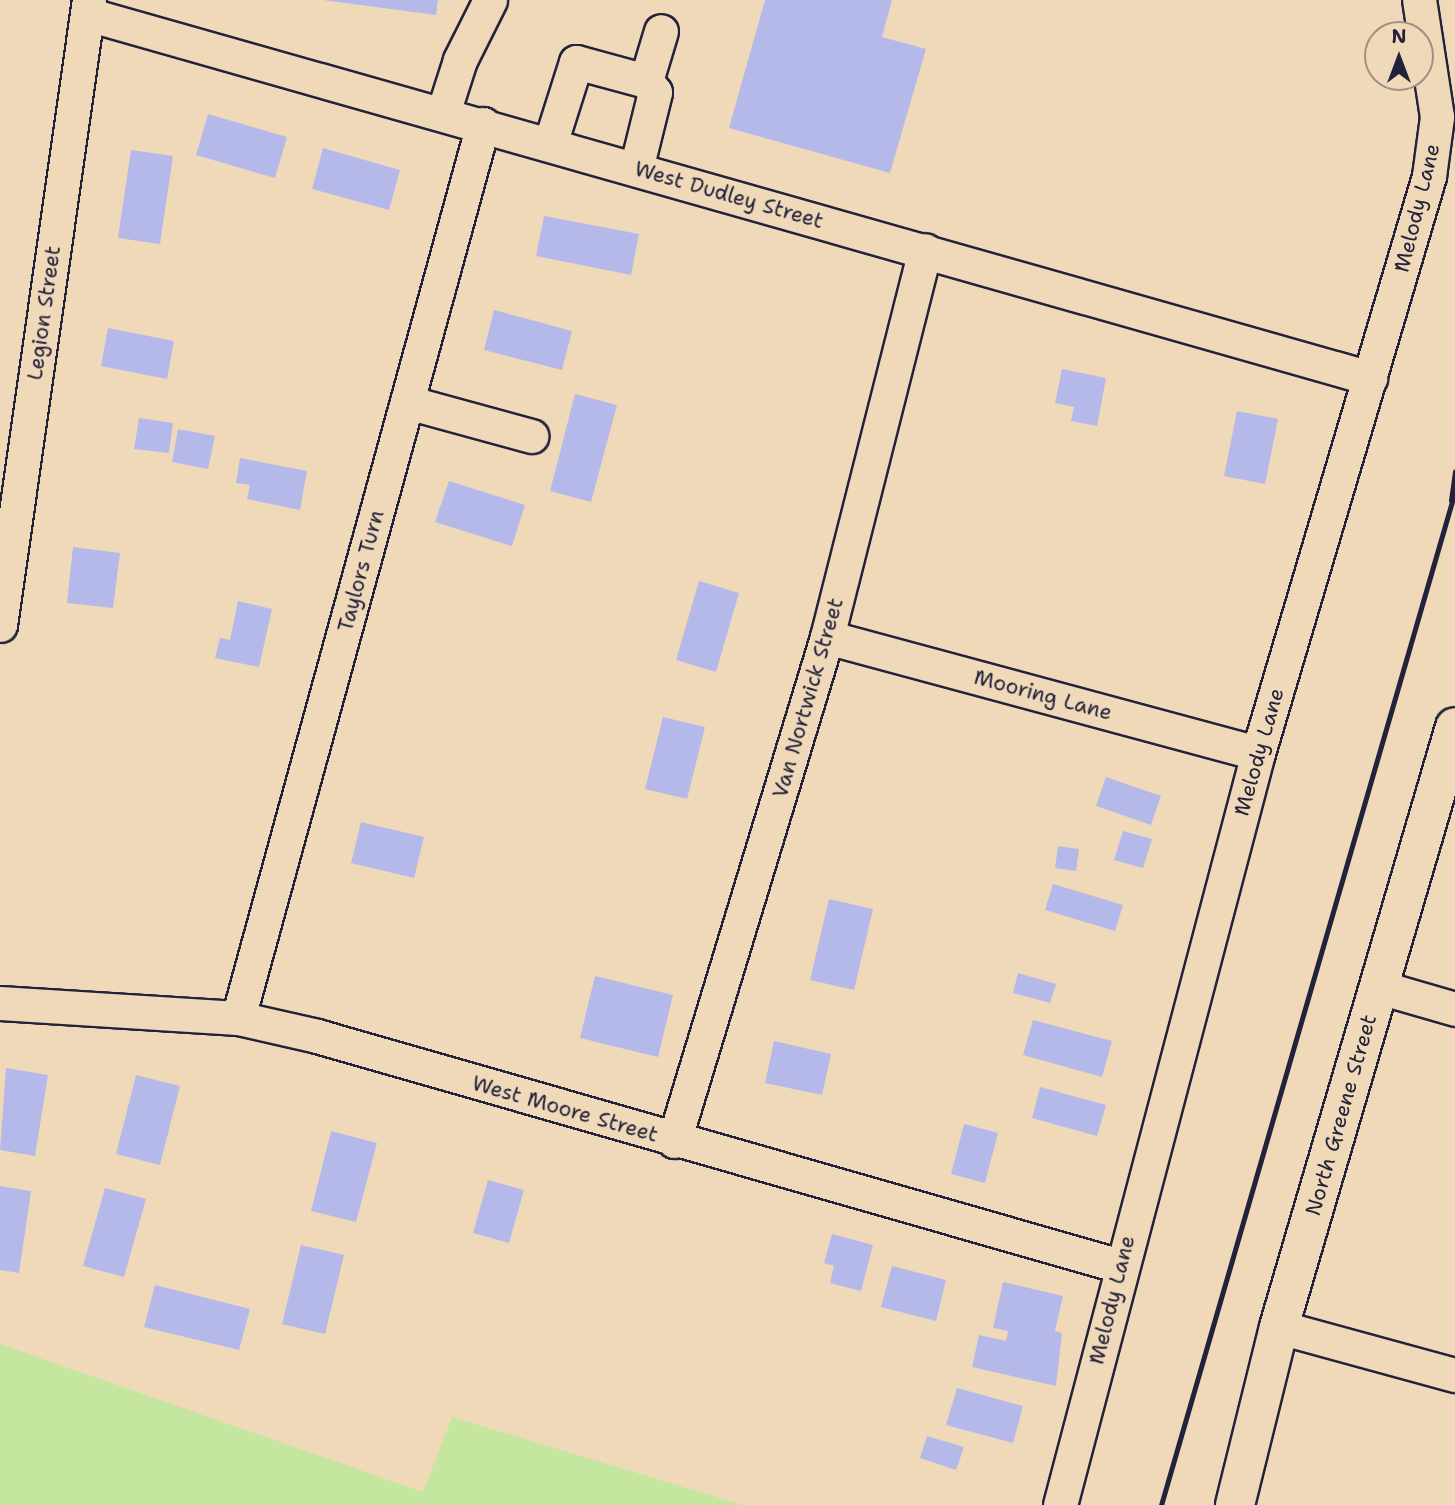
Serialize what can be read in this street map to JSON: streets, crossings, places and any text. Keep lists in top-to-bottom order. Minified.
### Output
{"streets":{"main road":["North Greene Street"],"street":["West Dudley Street","Melody Lane","Legion Street","Taylors Turn","Mooring Lane","Van Nortwick Street","West Moore Street"]},"crossings":[["West Dudley Street","Melody Lane"],["West Dudley Street","Legion Street"],["West Dudley Street","Taylors Turn"],["West Dudley Street","Van Nortwick Street"],["Melody Lane","Mooring Lane"],["Melody Lane","West Moore Street"],["Taylors Turn","West Moore Street"],["Mooring Lane","Van Nortwick Street"],["Van Nortwick Street","West Moore Street"]],"north":"top"}
